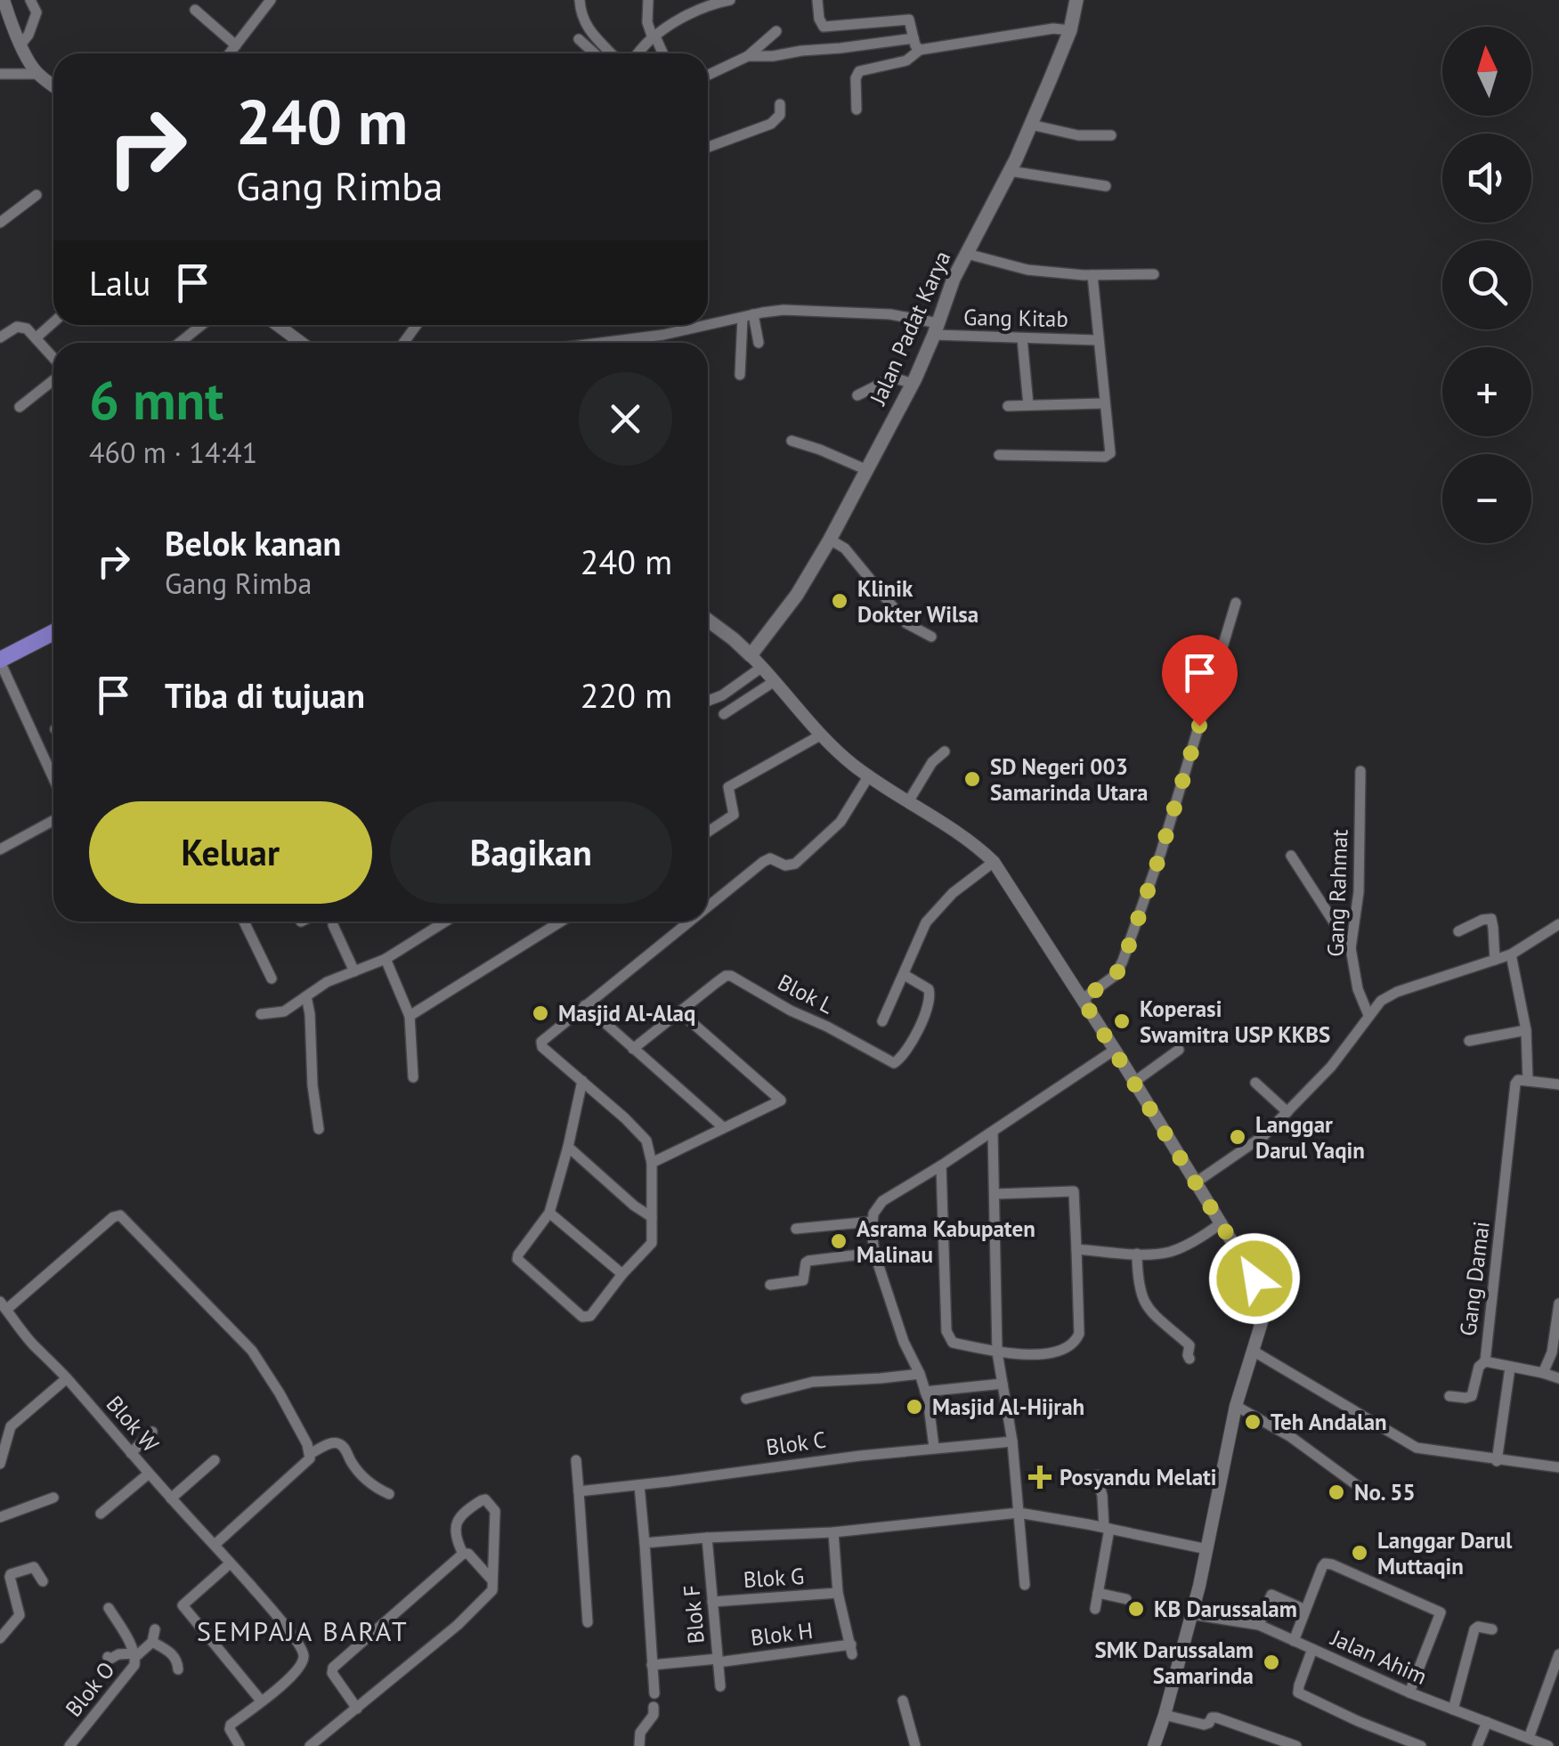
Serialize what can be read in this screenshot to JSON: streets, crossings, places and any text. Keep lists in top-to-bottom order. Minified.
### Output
{"streets":{"main road":["Jalan Padat Karya"],"street":["Gang Kitab","Gang Rahmat","Blok L","Gang Damai","Blok W","Blok C","Blok G","Blok F","Blok H","Jalan Ahim","Blok O"]},"crossings":[["Gang Kitab","Jalan Padat Karya"],["Blok G","Blok F"],["Blok G","Blok H"],["Blok F","Blok H"]],"districts":["SEMPAJA BARAT"],"places":{"other":["Klinik Dokter Wilsa","SD Negeri 003 Samarinda Utara","Masjid Al-Alaq","Koperasi Swamitra USP KKBS","Langgar Darul Yaqin","Asrama Kabupaten Malinau","Masjid Al-Hijrah","Teh Andalan","No. 55","Langgar Darul Muttaqin","KB Darussalam","SMK Darussalam Samarinda"],"health":["Posyandu Melati"]},"north":"top","page":{"map_buttons":["+","−"],"turn":["240 m","Gang Rimba"],"then":"Lalu","heading":["6 mnt","460 m · 14:41"],"list":[{"name":"Belok kanan","note":"Gang Rimba","value":"240 m"},{"name":"Tiba di tujuan","value":"220 m"}],"buttons":["Keluar","Bagikan"]}}
